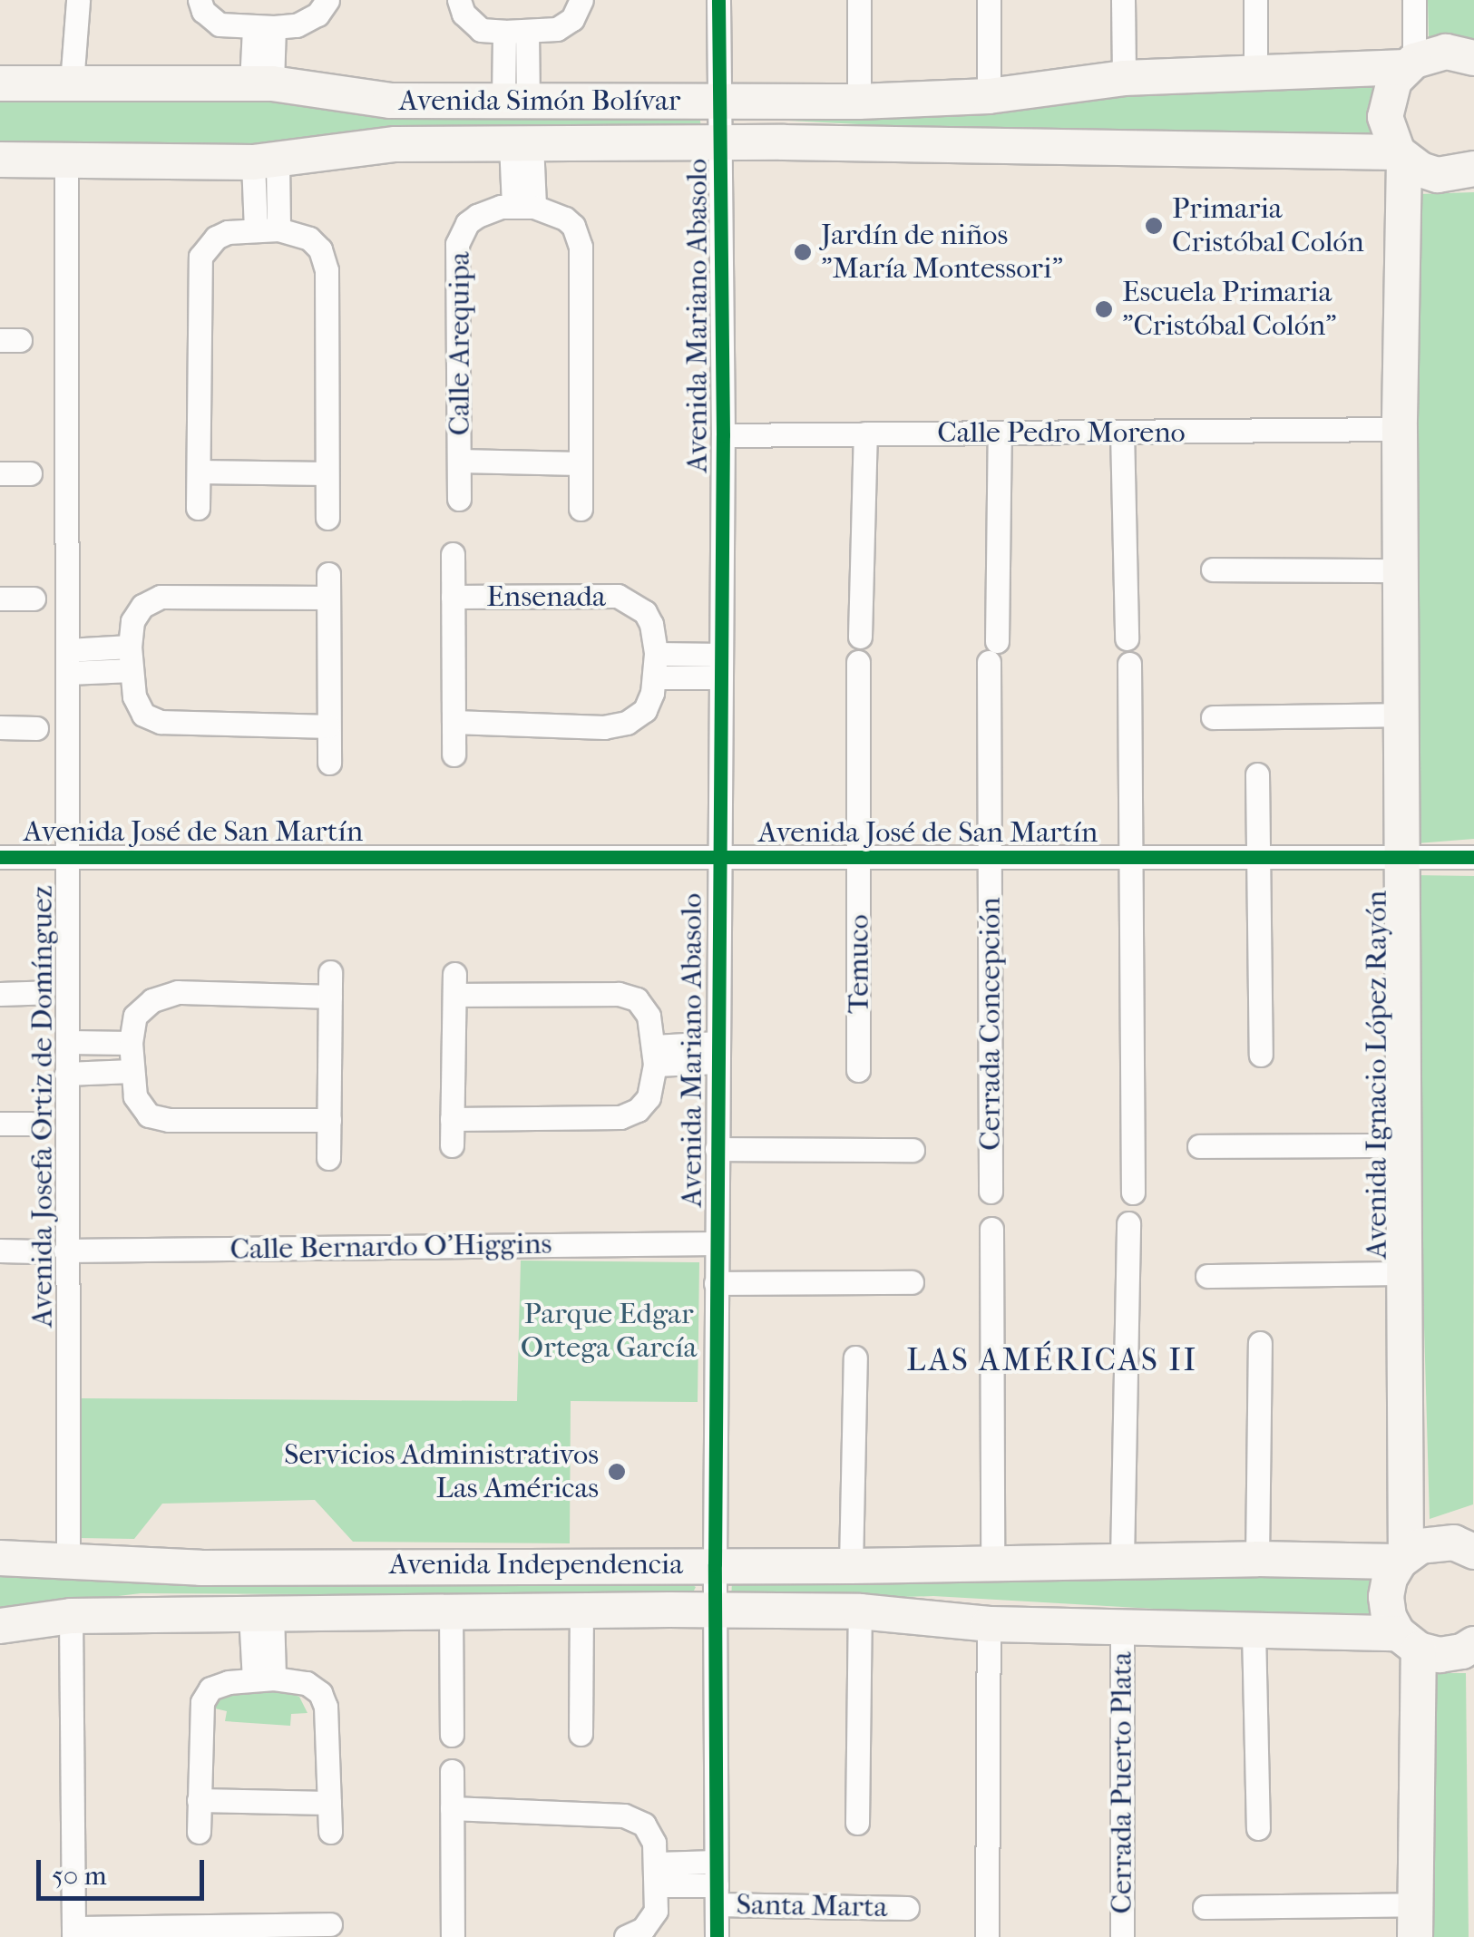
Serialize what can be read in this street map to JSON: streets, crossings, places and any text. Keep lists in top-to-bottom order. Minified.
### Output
{"streets":{"main road":["Avenida Simón Bolívar","Avenida Ignacio López Rayón","Avenida Independencia"],"street":["Avenida Mariano Abasolo","Calle Arequipa","Calle Pedro Moreno","Ensenada","Avenida José de San Martín","Temuco","Cerrada Concepción","Avenida Josefa Ortiz de Domínguez","Calle Bernardo O'Higgins","Cerrada Puerto Plata","Santa Marta"]},"crossings":[["Avenida Simón Bolívar","Avenida Mariano Abasolo"],["Avenida Simón Bolívar","Avenida Ignacio López Rayón"],["Avenida Simón Bolívar","Avenida Josefa Ortiz de Domínguez"],["Avenida Mariano Abasolo","Calle Pedro Moreno"],["Avenida Mariano Abasolo","Avenida José de San Martín"],["Avenida Mariano Abasolo","Calle Bernardo O'Higgins"],["Avenida Mariano Abasolo","Avenida Independencia"],["Avenida Mariano Abasolo","Santa Marta"],["Calle Pedro Moreno","Cerrada Concepción"],["Calle Pedro Moreno","Avenida Ignacio López Rayón"],["Avenida José de San Martín","Temuco"],["Avenida José de San Martín","Cerrada Concepción"],["Avenida José de San Martín","Avenida Ignacio López Rayón"],["Avenida José de San Martín","Avenida Josefa Ortiz de Domínguez"],["Avenida Ignacio López Rayón","Avenida Independencia"],["Avenida Josefa Ortiz de Domínguez","Calle Bernardo O'Higgins"],["Avenida Josefa Ortiz de Domínguez","Avenida Independencia"],["Avenida Independencia","Cerrada Puerto Plata"]],"districts":["LAS AMÉRICAS II"],"parks":["Parque Edgar Ortega García"],"places":["Primaria Cristóbal Colón","Jardín de niños \"María Montessori\"","Escuela Primaria \"Cristóbal Colón\"","Servicios Administrativos Las Américas"],"scale_bar":"50 m"}
